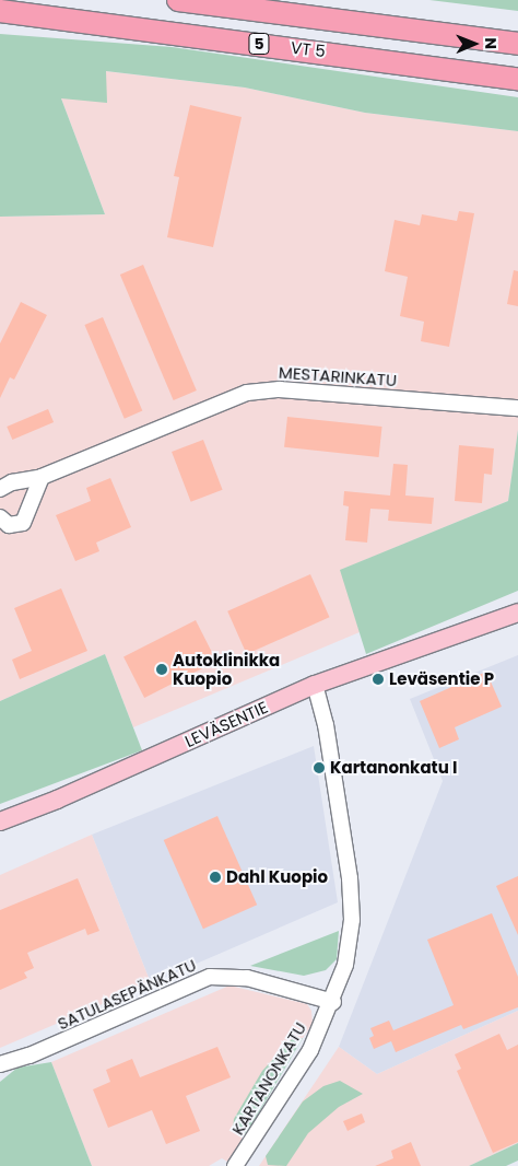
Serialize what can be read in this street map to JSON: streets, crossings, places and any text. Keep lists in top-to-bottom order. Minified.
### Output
{"streets":{"highway":["5","VT 5"],"main road":["LEVÄSENTIE"],"street":["MESTARINKATU","SATULASEPÄNKATU","KARTANONKATU"]},"crossings":[["LEVÄSENTIE","KARTANONKATU"],["SATULASEPÄNKATU","KARTANONKATU"]],"places":["Autoklinikka Kuopio","Leväsentie P","Kartanonkatu I","Dahl Kuopio"],"north":"right"}
